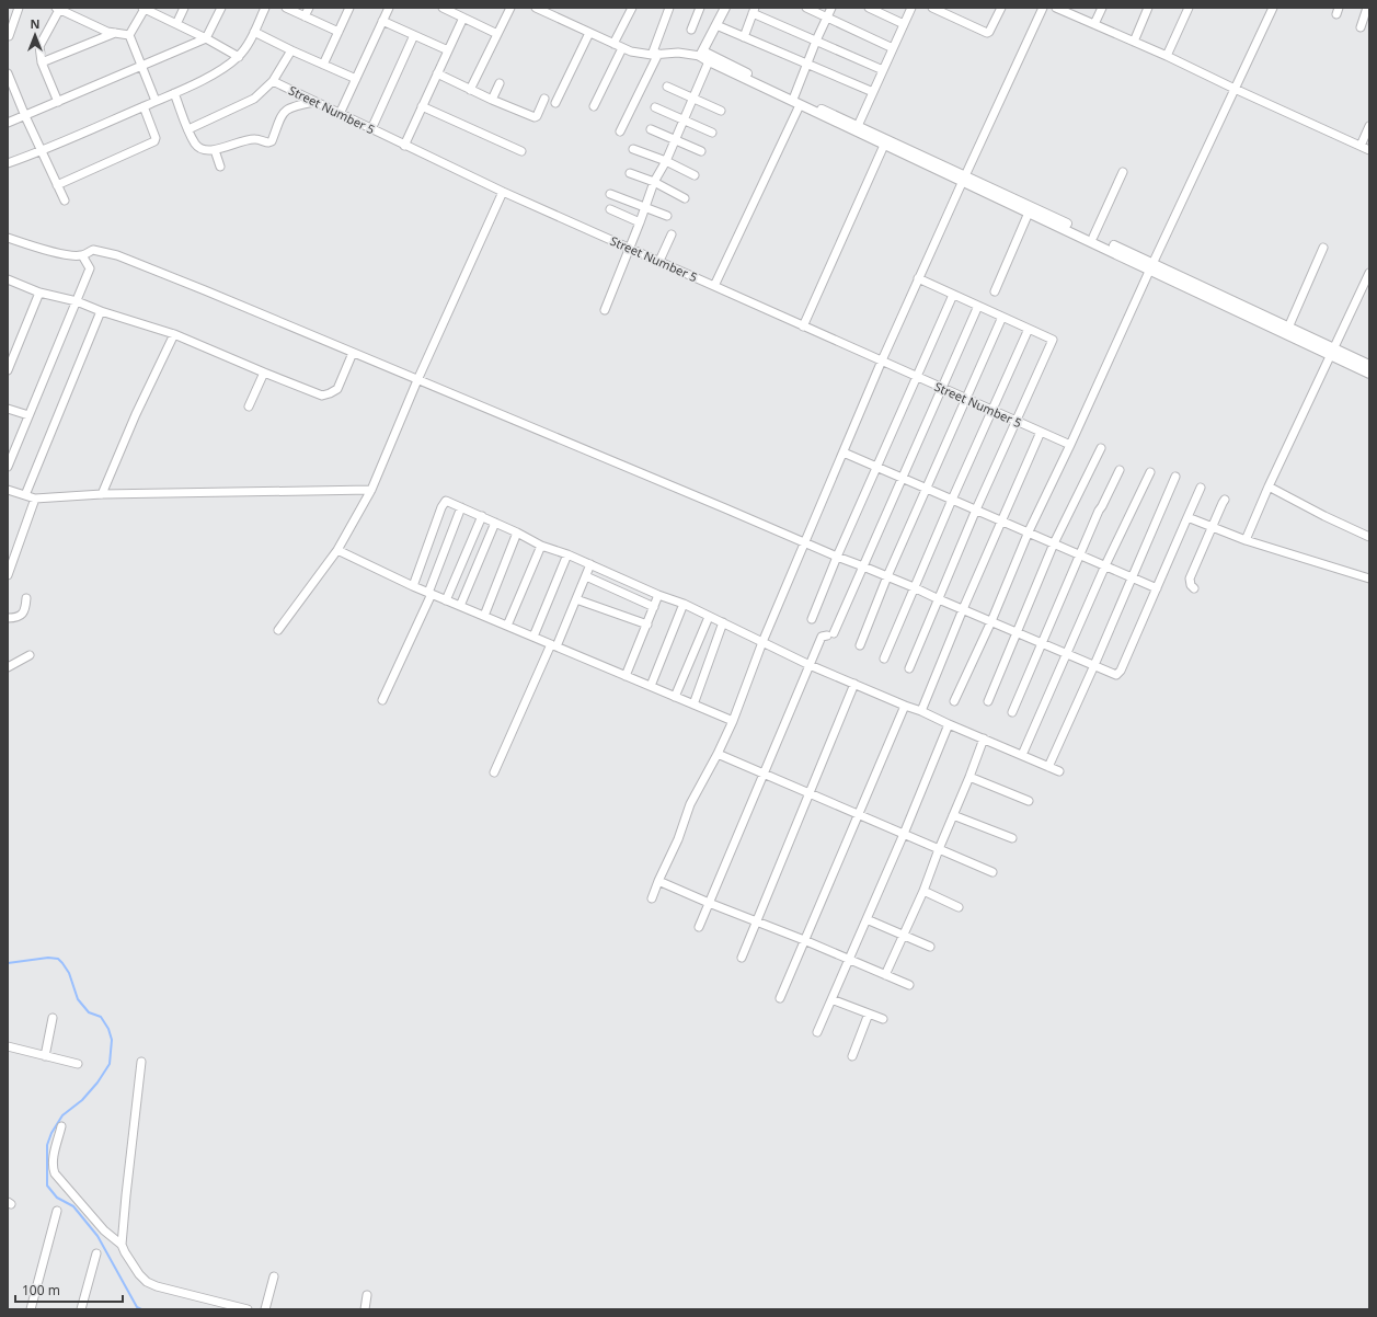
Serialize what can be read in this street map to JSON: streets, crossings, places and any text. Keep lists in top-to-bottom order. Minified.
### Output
{"streets":{"street":["Street Number 5"]},"scale_bar":"100 m","north":"top"}
